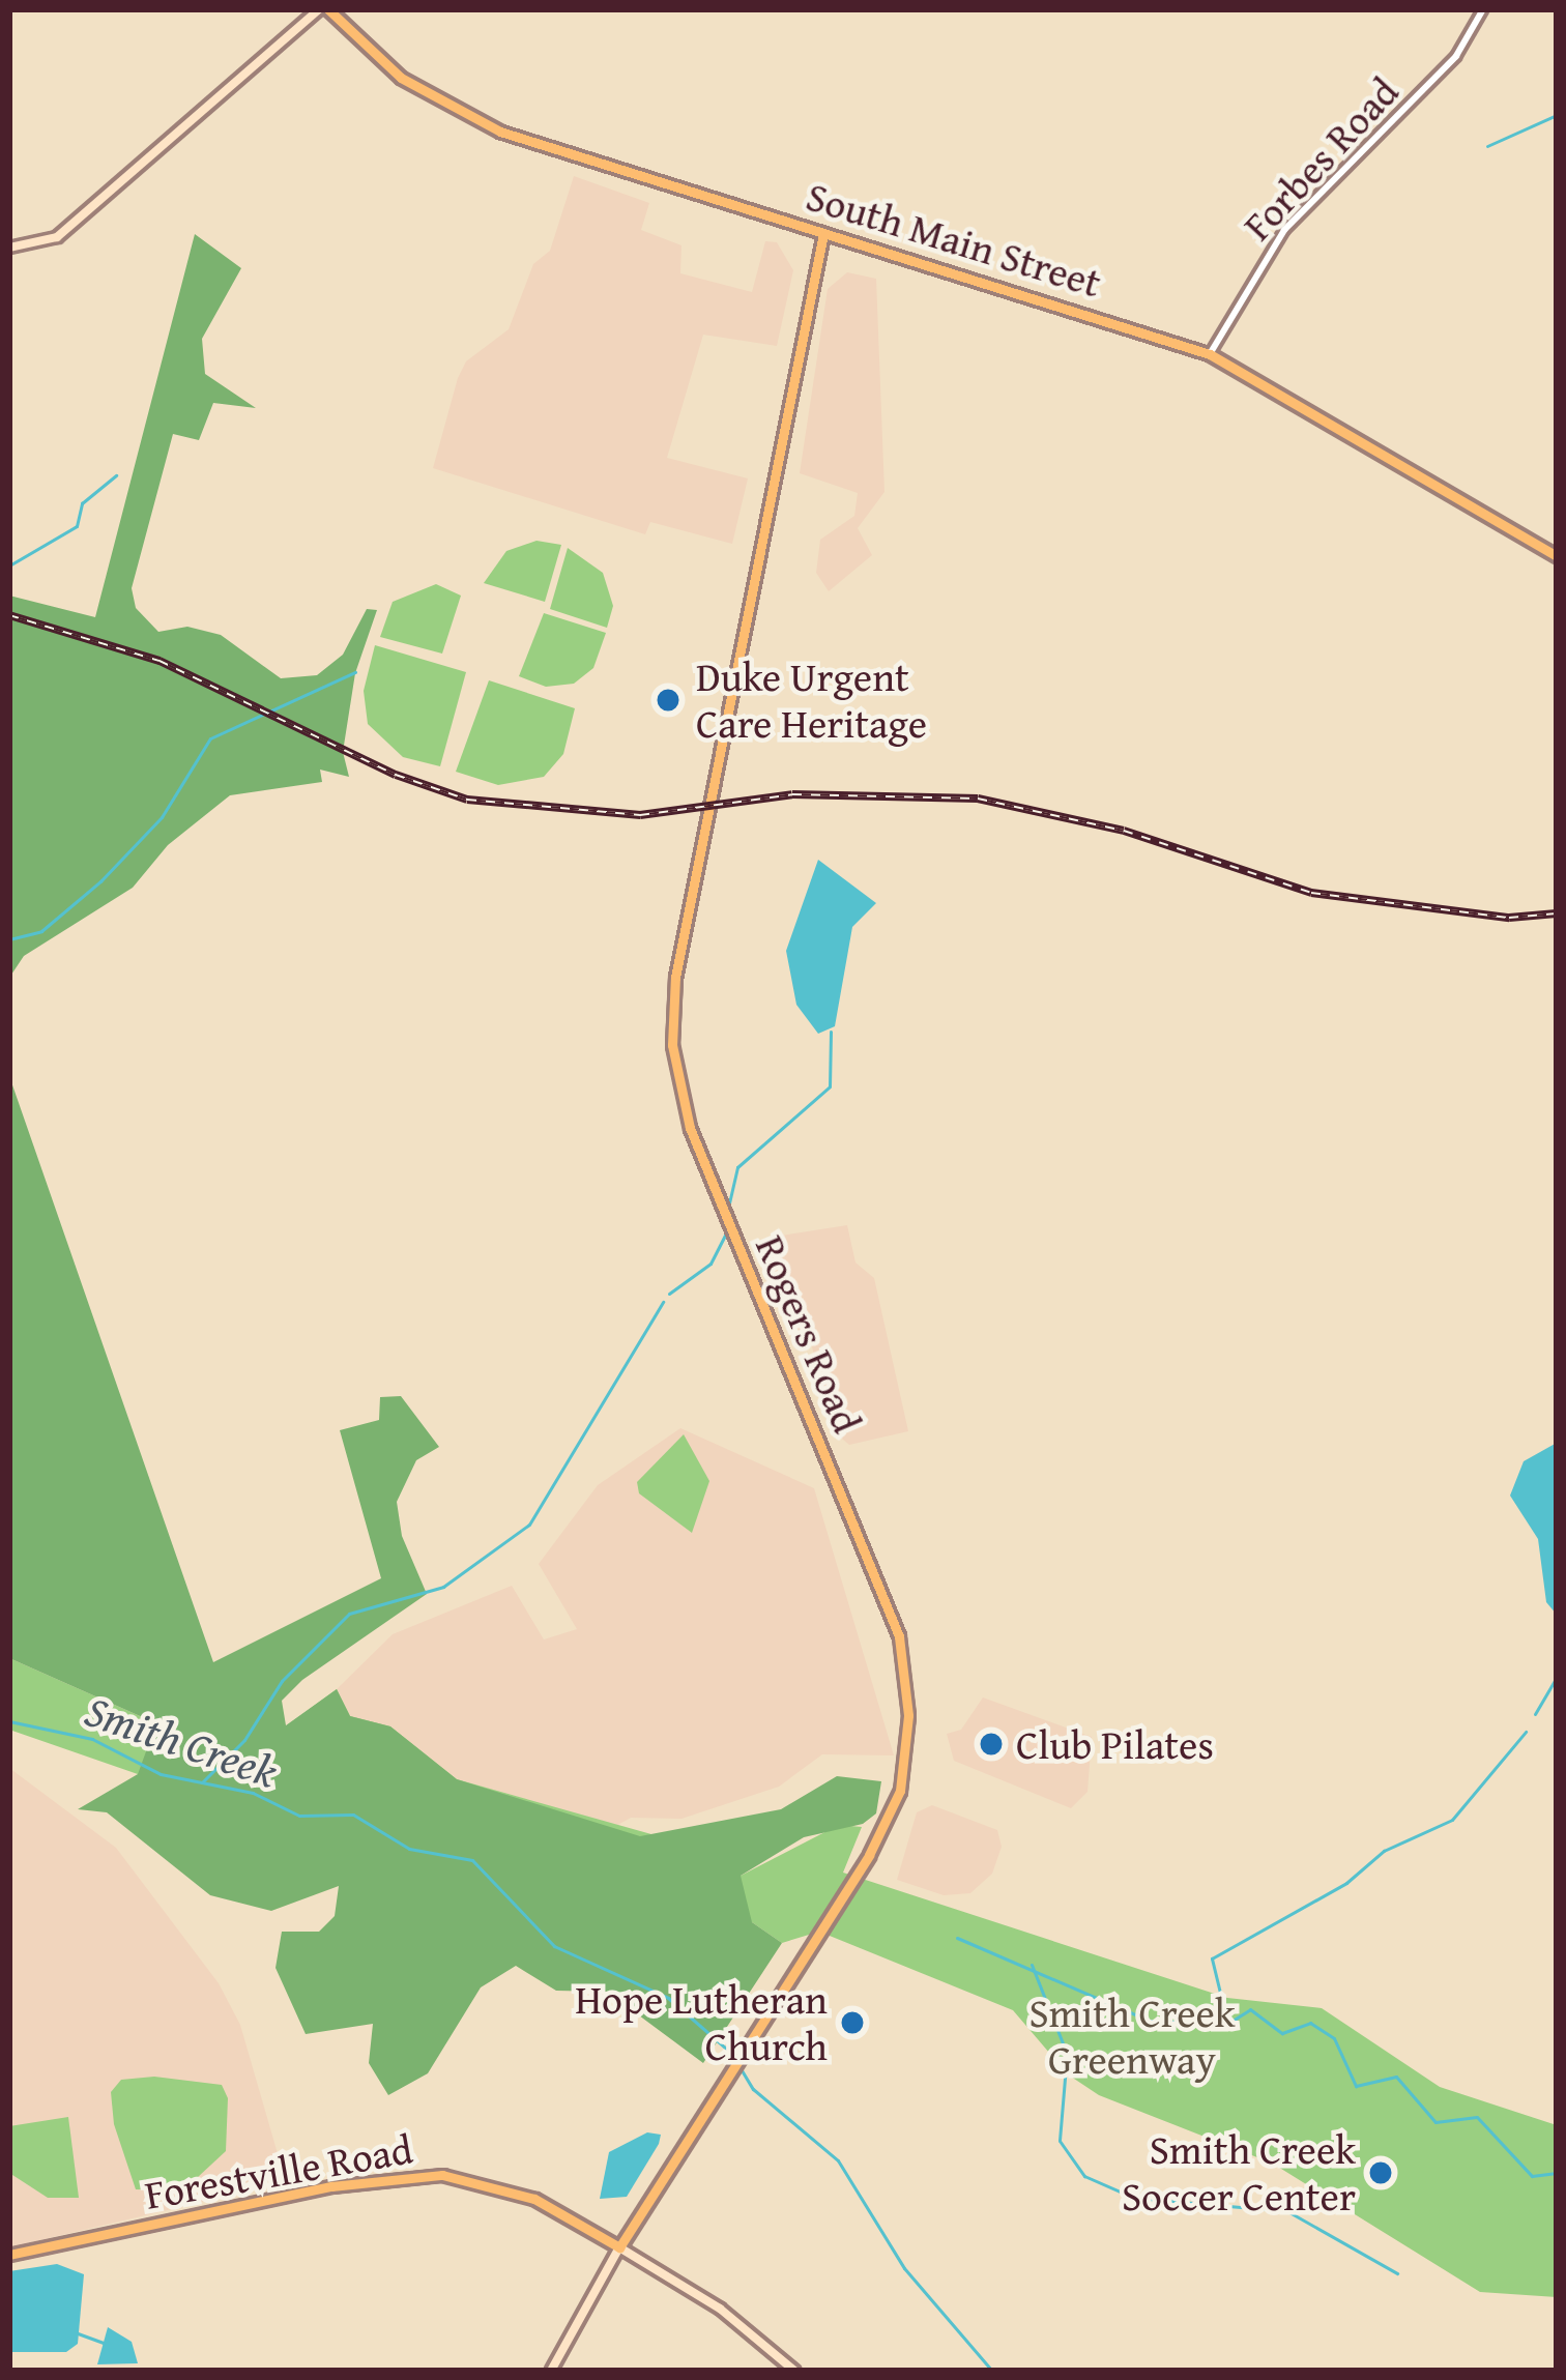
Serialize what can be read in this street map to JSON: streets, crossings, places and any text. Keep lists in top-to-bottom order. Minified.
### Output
{"streets":{"main road":["South Main Street","Rogers Road","Forestville Road"],"street":["Forbes Road"]},"crossings":[["Forbes Road","South Main Street"],["South Main Street","Rogers Road"],["Rogers Road","Forestville Road"]],"water":["Smith Creek"],"parks":["Smith Creek Greenway"],"places":["Duke Urgent Care Heritage","Club Pilates","Hope Lutheran Church","Smith Creek Soccer Center"]}
